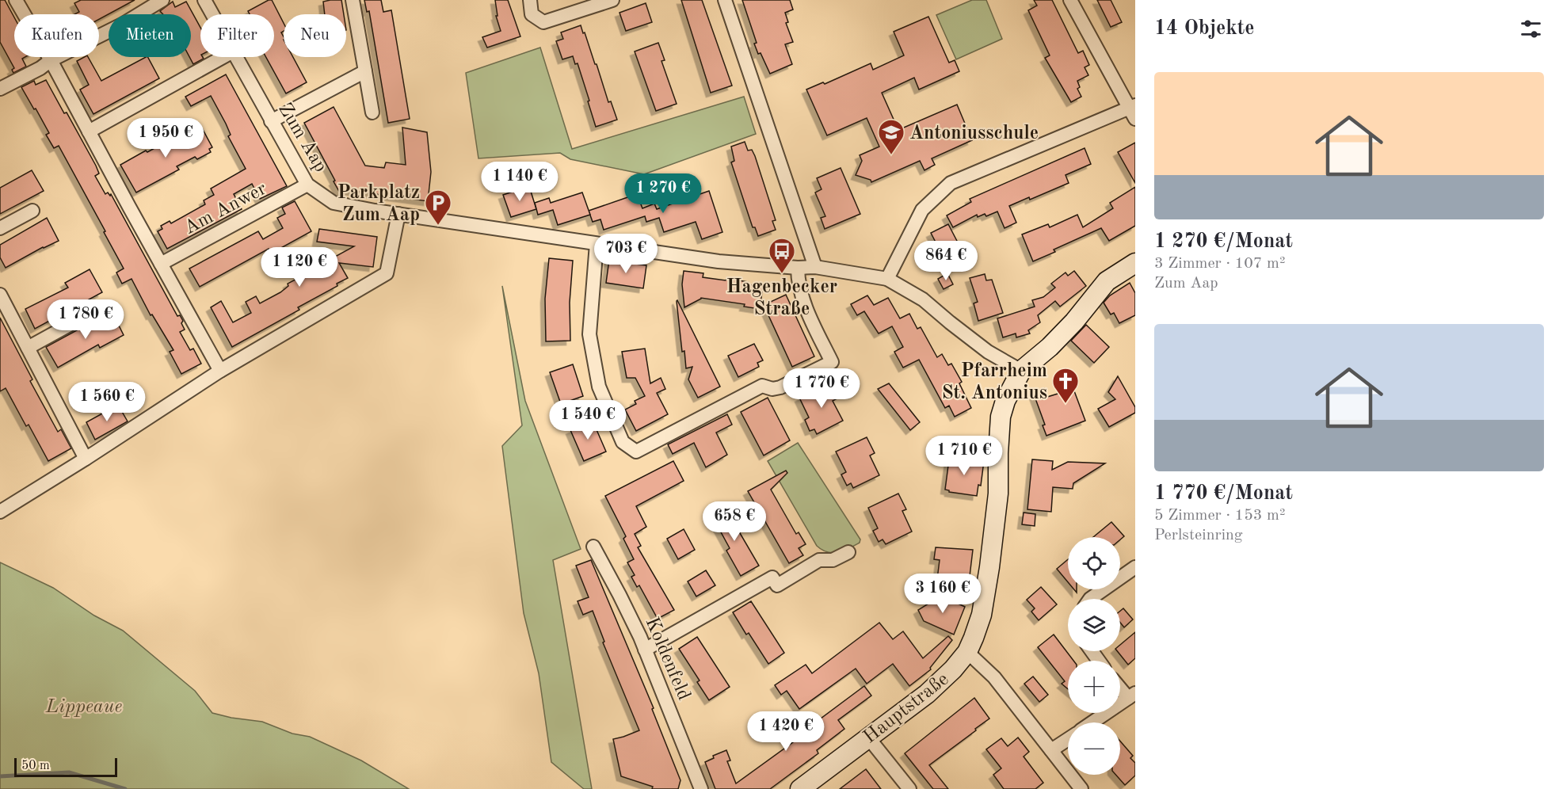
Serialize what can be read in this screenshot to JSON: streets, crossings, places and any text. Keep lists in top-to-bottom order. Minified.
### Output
{"streets":{"main road":["Hauptstraße"],"street":["Zum Aap","Am Anwer","Koldenfeld"]},"crossings":[["Zum Aap","Am Anwer"],["Zum Aap","Hauptstraße"]],"parks":["Lippeaue"],"places":{"school or university":["Antoniusschule"],"parking":["Parkplatz Zum Aap"],"bus stop":["Hagenbecker Straße"],"church":["Pfarrheim St. Antonius"]},"scale_bar":"50 m","page":{"heading":"14 Objekte","chip":["Kaufen","Mieten","Filter","Neu"],"list":[{"name":"1 270 €/Monat","note":"3 Zimmer · 107 m² · Zum Aap"},{"name":"1 770 €/Monat","note":"5 Zimmer · 153 m² · Perlsteinring"}],"price":["1 950 €","1 140 €","1 270 €","703 €","864 €","1 120 €","1 780 €","1 770 €","1 560 €","1 540 €","1 710 €","658 €","3 160 €","1 420 €"],"map_buttons":["+","−"],"scale":"50 m"}}
